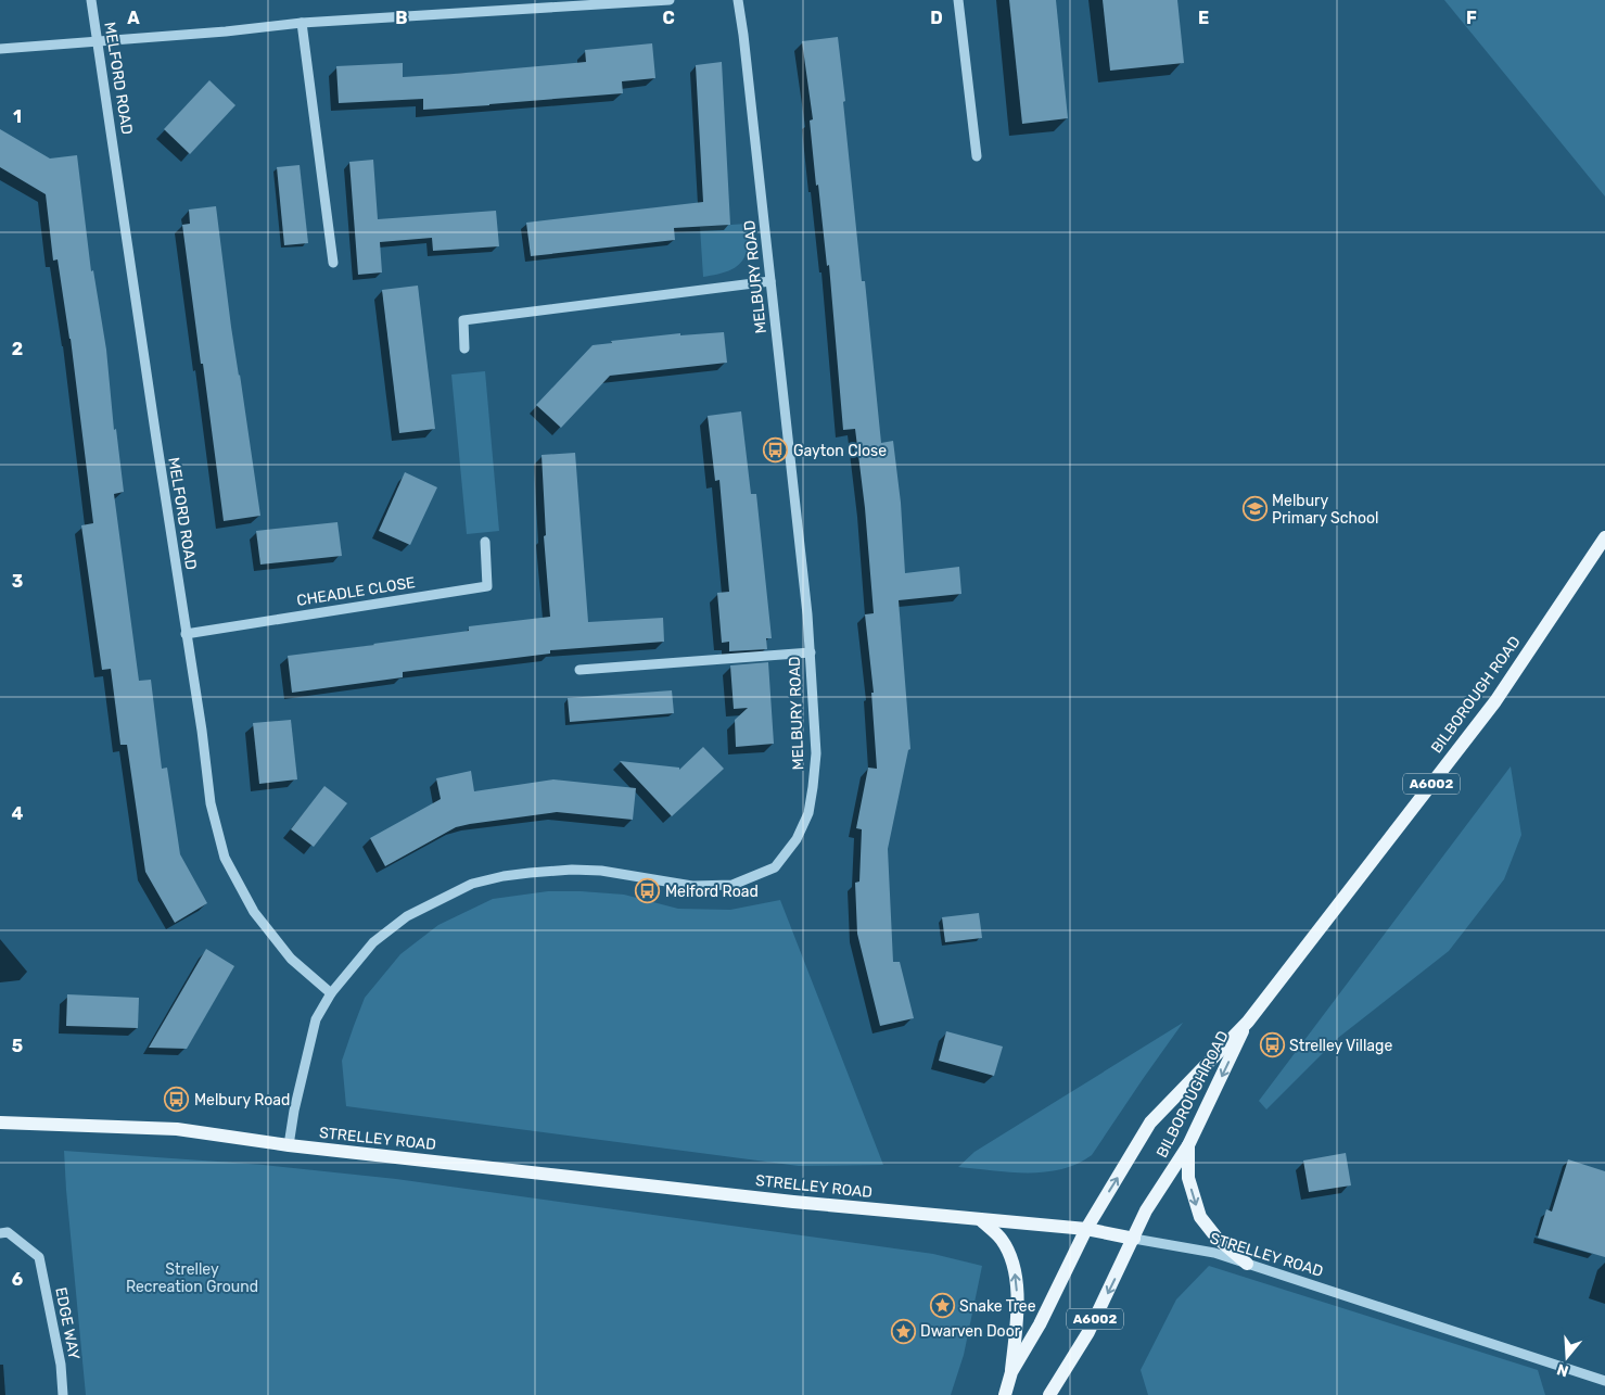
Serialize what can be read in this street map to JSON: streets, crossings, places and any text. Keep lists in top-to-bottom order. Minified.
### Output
{"streets":{"main road":["BILBOROUGH ROAD","A6002","STRELLEY ROAD"],"street":["MELFORD ROAD","MELBURY ROAD","CHEADLE CLOSE","EDGE WAY"]},"crossings":[["MELFORD ROAD","MELBURY ROAD"],["MELFORD ROAD","CHEADLE CLOSE"],["MELBURY ROAD","STRELLEY ROAD"],["BILBOROUGH ROAD","A6002"],["BILBOROUGH ROAD","STRELLEY ROAD"],["A6002","STRELLEY ROAD"]],"parks":["Strelley Recreation Ground"],"places":{"bus stop":["Gayton Close","Melford Road","Strelley Village","Melbury Road"],"school or university":["Melbury Primary School"],"place":["Snake Tree","Dwarven Door"]},"north":"bottom","grid":{"columns":["A","B","C","D","E","F"],"rows":["1","2","3","4","5","6"]}}
